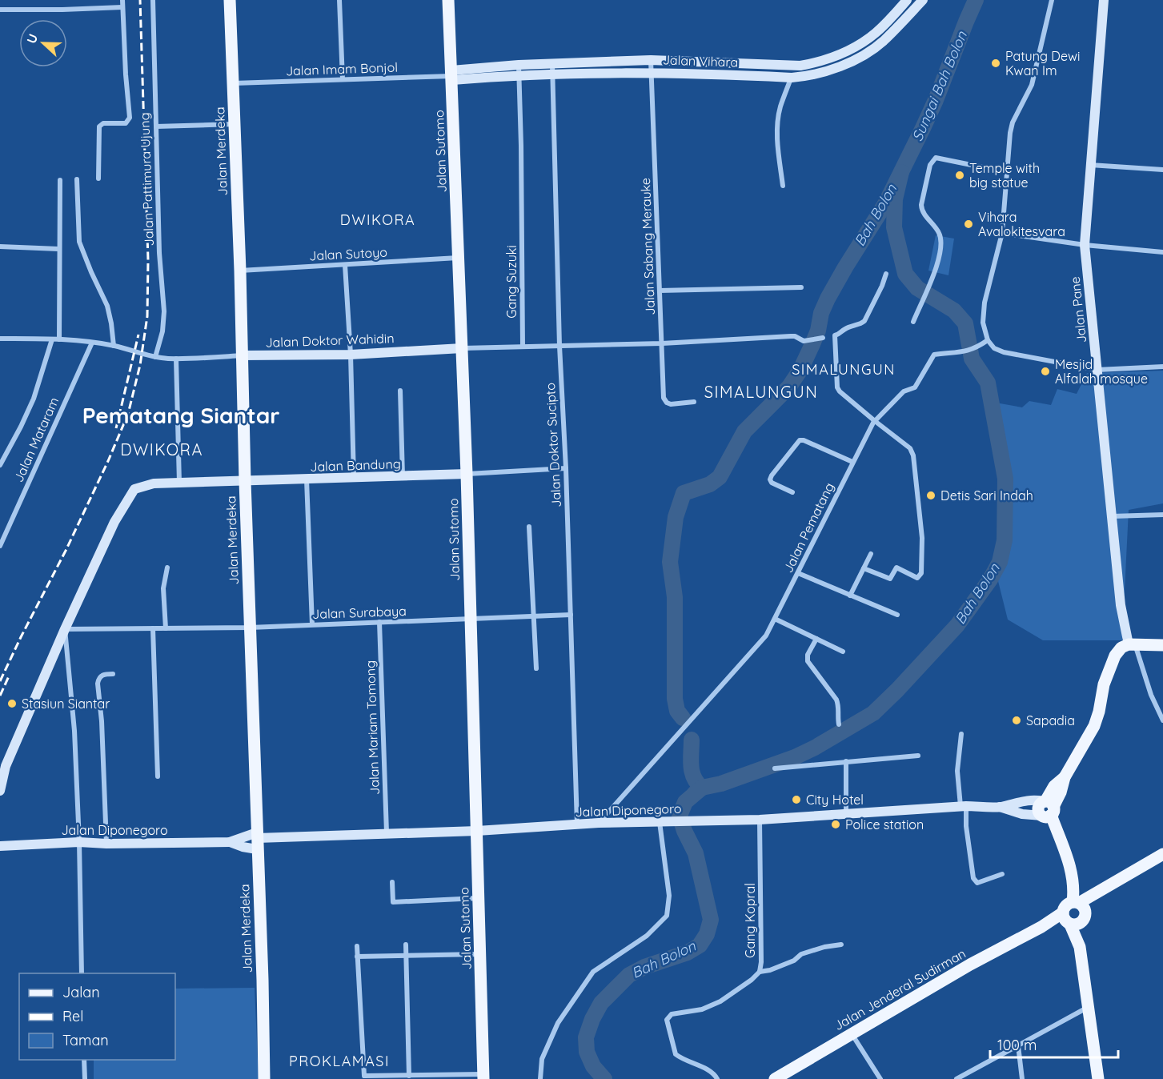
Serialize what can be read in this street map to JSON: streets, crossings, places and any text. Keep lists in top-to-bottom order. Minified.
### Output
{"streets":{"main road":["Jalan Merdeka","Jalan Sutomo","Jalan Jenderal Sudirman"],"street":["Jalan Vihara","Jalan Imam Bonjol","Jalan Pattimura Ujung","Jalan Sabang Merauke","Jalan Sutoyo","Gang Suzuki","Jalan Pane","Jalan Doktor Wahidin","Jalan Mataram","Jalan Doktor Sucipto","Jalan Bandung","Jalan Pematang","Jalan Surabaya","Jalan Mariam Tomong","Jalan Diponegoro","Gang Kopral"]},"crossings":[["Jalan Vihara","Jalan Imam Bonjol"],["Jalan Vihara","Jalan Sutomo"],["Jalan Vihara","Jalan Sabang Merauke"],["Jalan Vihara","Gang Suzuki"],["Jalan Vihara","Jalan Doktor Sucipto"],["Jalan Imam Bonjol","Jalan Merdeka"],["Jalan Imam Bonjol","Jalan Sutomo"],["Jalan Merdeka","Jalan Sutoyo"],["Jalan Merdeka","Jalan Doktor Wahidin"],["Jalan Merdeka","Jalan Bandung"],["Jalan Merdeka","Jalan Surabaya"],["Jalan Merdeka","Jalan Diponegoro"],["Jalan Sutomo","Jalan Sutoyo"],["Jalan Sutomo","Jalan Doktor Wahidin"],["Jalan Sutomo","Jalan Bandung"],["Jalan Sutomo","Jalan Surabaya"],["Jalan Sutomo","Jalan Diponegoro"],["Jalan Pattimura Ujung","Jalan Doktor Wahidin"],["Jalan Sabang Merauke","Jalan Doktor Wahidin"],["Gang Suzuki","Jalan Doktor Wahidin"],["Jalan Doktor Wahidin","Jalan Mataram"],["Jalan Doktor Wahidin","Jalan Doktor Sucipto"],["Jalan Doktor Sucipto","Jalan Surabaya"],["Jalan Doktor Sucipto","Jalan Diponegoro"],["Jalan Bandung","Jalan Surabaya"],["Jalan Pematang","Jalan Diponegoro"],["Jalan Surabaya","Jalan Mariam Tomong"],["Jalan Mariam Tomong","Jalan Diponegoro"],["Jalan Diponegoro","Gang Kopral"]],"districts":["DWIKORA","SIMALUNGUN","SIMALUNGUN","Pematang Siantar","DWIKORA","PROKLAMASI"],"water":["Sungai Bah Bolon","Bah Bolon"],"places":["Patung Dewi Kwan Im","Temple with big statue","Vihara Avalokitesvara","Mesjid Alfalah mosque","Detis Sari Indah","Stasiun Siantar","Sapadia","City Hotel","Police station"],"legend":["Jalan","Rel","Taman"],"scale_bar":"100 m","north":"left"}
